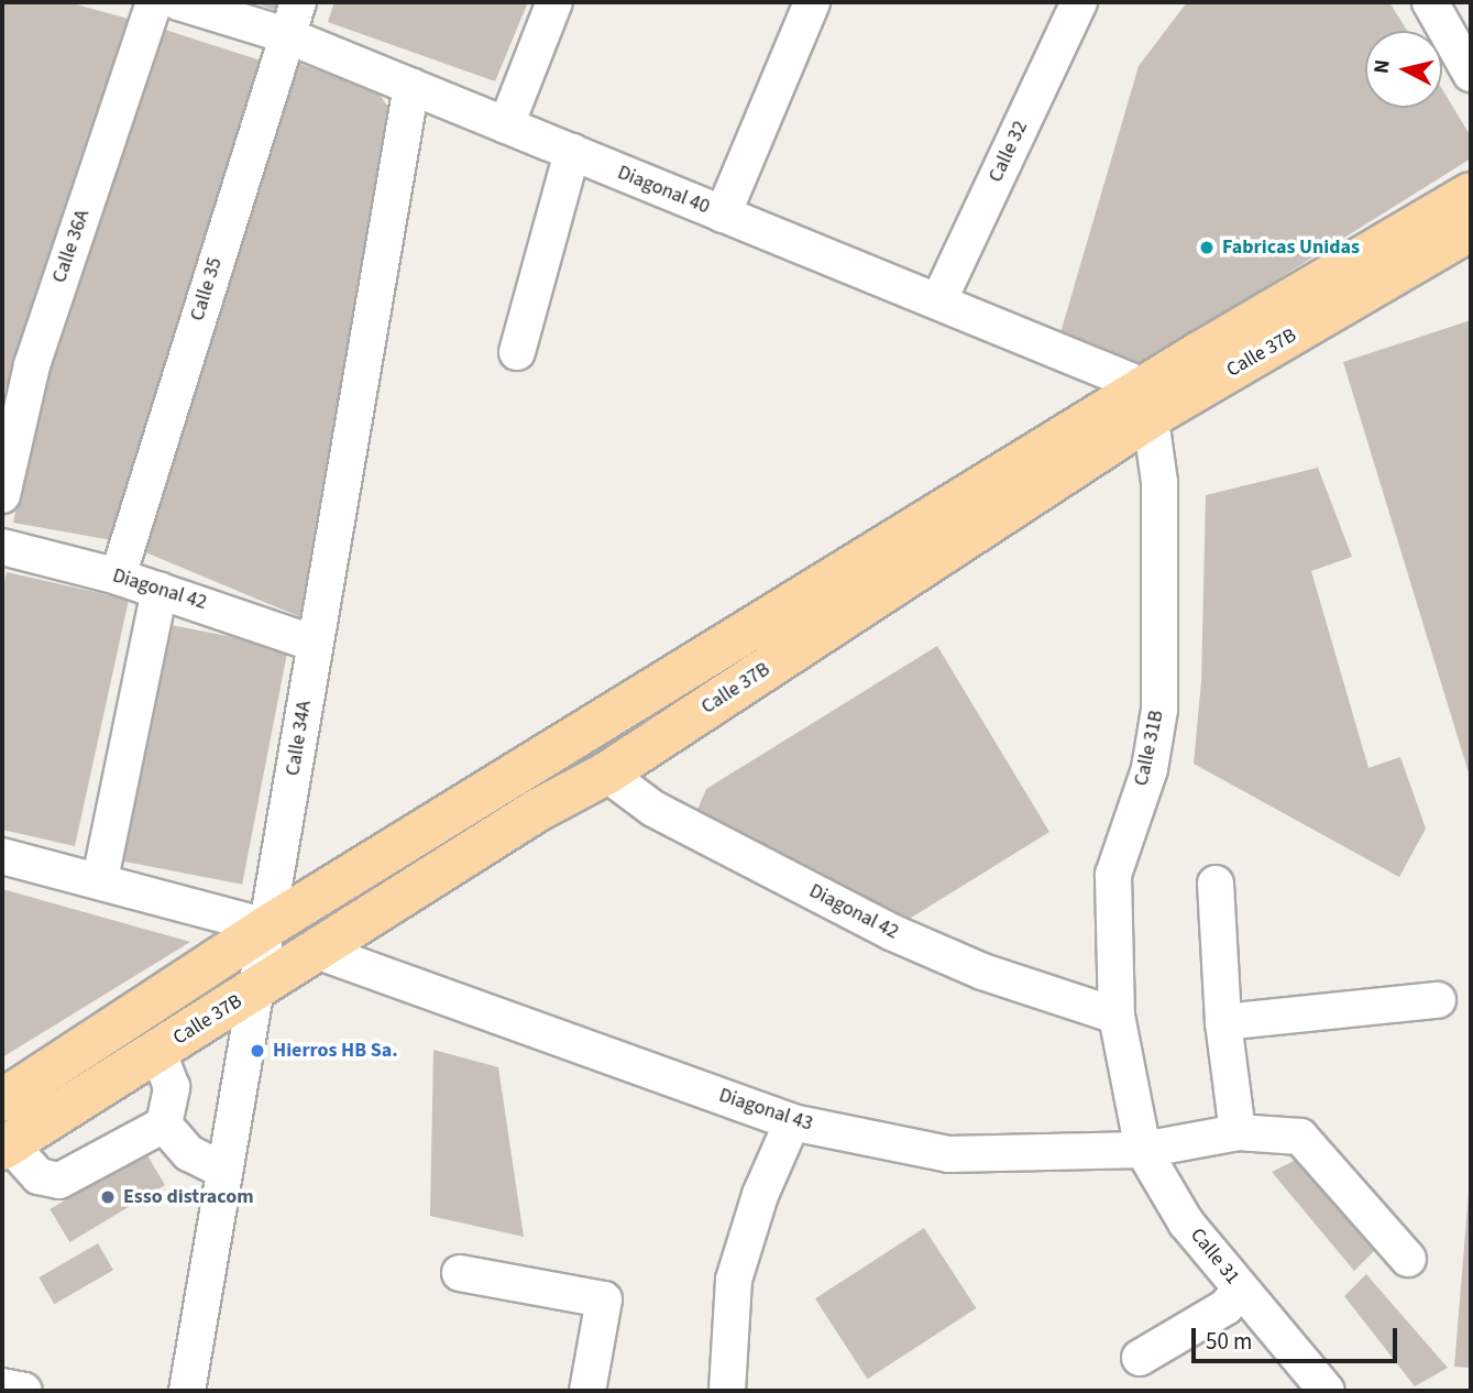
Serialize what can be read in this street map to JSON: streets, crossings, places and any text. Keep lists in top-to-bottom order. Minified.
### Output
{"streets":{"main road":["Calle 37B"],"street":["Calle 32","Diagonal 40","Calle 36A","Calle 35","Diagonal 42","Calle 34A","Calle 31B","Diagonal 43","Calle 31"]},"crossings":[["Calle 32","Diagonal 40"],["Diagonal 40","Calle 35"],["Diagonal 40","Calle 37B"],["Diagonal 40","Calle 34A"],["Diagonal 40","Calle 31B"],["Calle 35","Diagonal 42"],["Calle 37B","Diagonal 42"],["Calle 37B","Calle 34A"],["Calle 37B","Calle 31B"],["Calle 37B","Diagonal 43"],["Diagonal 42","Calle 34A"],["Diagonal 42","Calle 31B"],["Calle 31B","Diagonal 43"],["Calle 31B","Calle 31"],["Diagonal 43","Calle 31"]],"places":["Fabricas Unidas","Hierros HB Sa.","Esso distracom"],"scale_bar":"50 m","north":"left"}
